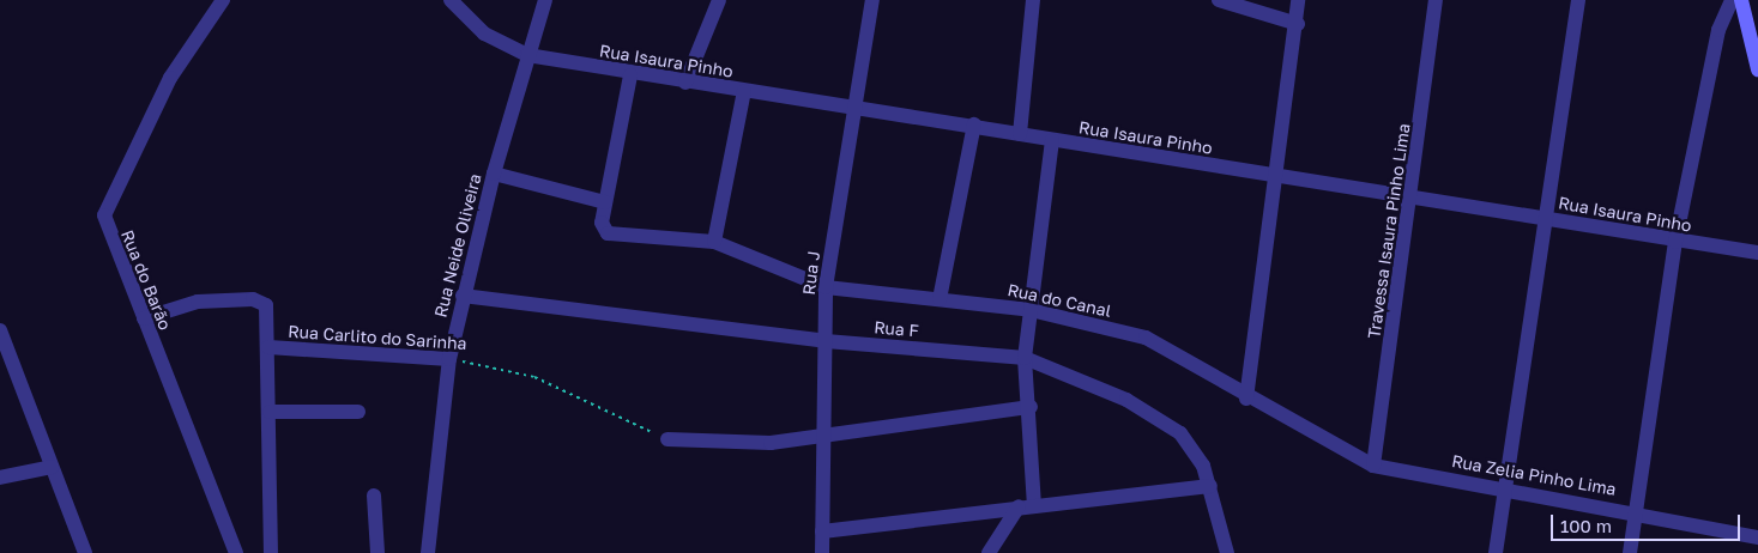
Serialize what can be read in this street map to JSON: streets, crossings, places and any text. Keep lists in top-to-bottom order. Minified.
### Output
{"streets":{"street":["Rua Isaura Pinho","Travessa Isaura Pinho Lima","Rua Neide Oliveira","Rua J","Rua do Barão","Rua do Canal","Rua F","Rua Carlito do Sarinha","Rua Zelia Pinho Lima"]},"crossings":[["Rua Isaura Pinho","Travessa Isaura Pinho Lima"],["Rua Isaura Pinho","Rua Neide Oliveira"],["Rua Isaura Pinho","Rua J"],["Travessa Isaura Pinho Lima","Rua do Canal"],["Travessa Isaura Pinho Lima","Rua Zelia Pinho Lima"],["Rua Neide Oliveira","Rua F"],["Rua Neide Oliveira","Rua Carlito do Sarinha"],["Rua J","Rua do Canal"],["Rua J","Rua F"],["Rua do Canal","Rua Zelia Pinho Lima"]],"scale_bar":"100 m"}
